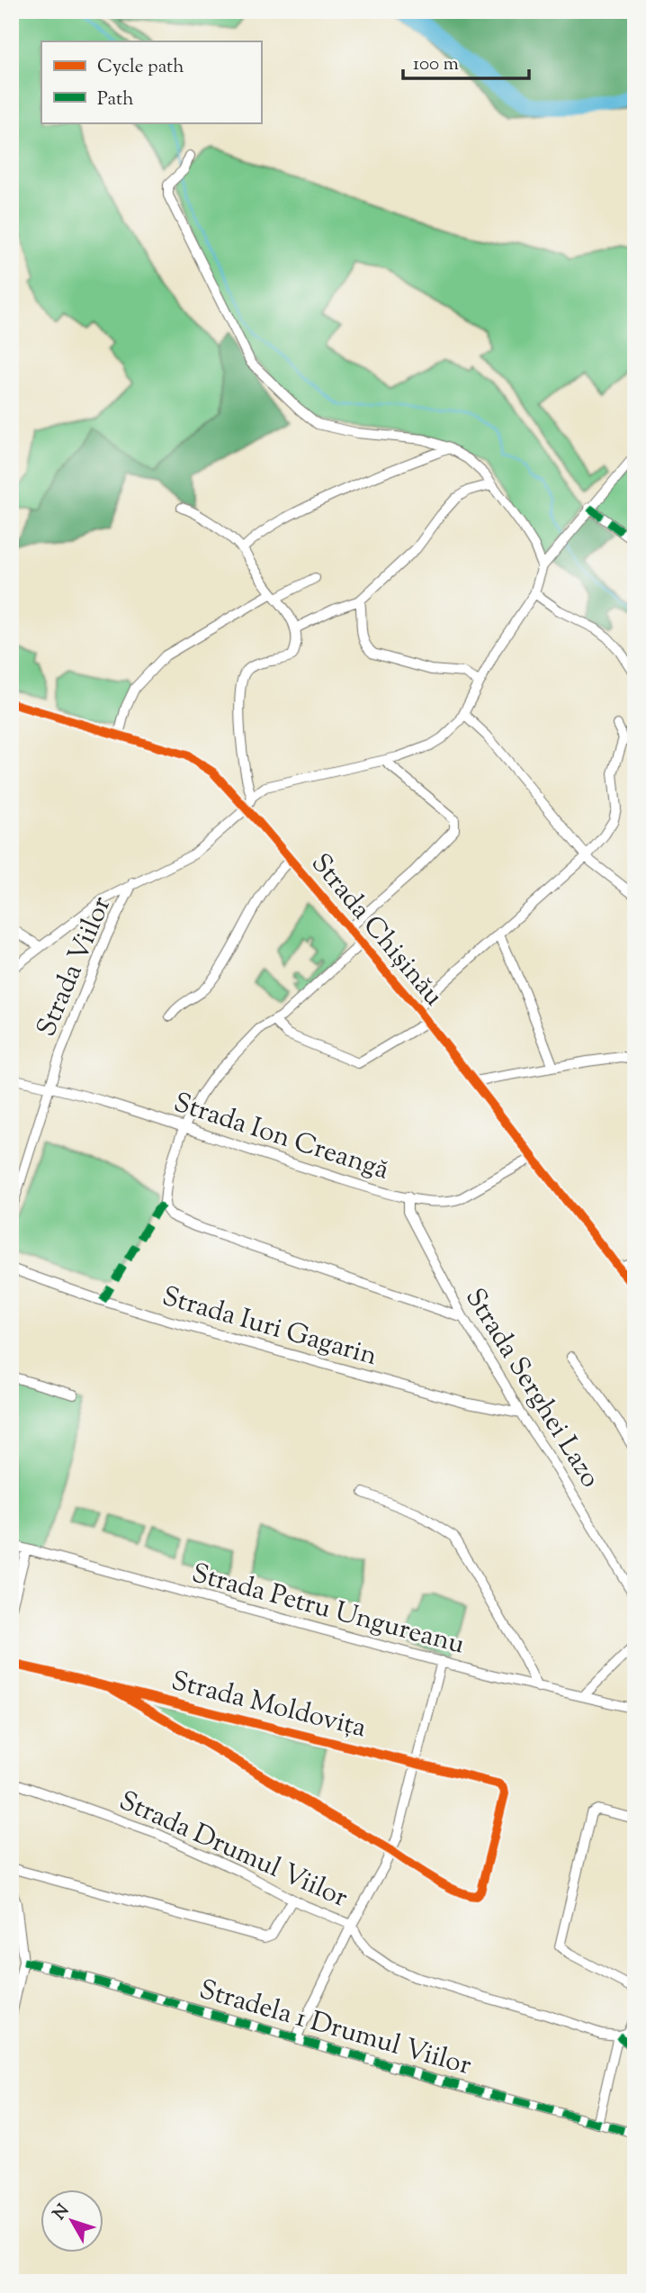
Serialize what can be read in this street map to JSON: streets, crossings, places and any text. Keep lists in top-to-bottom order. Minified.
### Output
{"streets":{"street":["Strada Chișinău","Strada Viilor","Strada Ion Creangă","Strada Iuri Gagarin","Strada Serghei Lazo","Strada Petru Ungureanu","Strada Moldovița","Strada Drumul Viilor","Stradela 1 Drumul Viilor"]},"crossings":[["Strada Chișinău","Strada Ion Creangă"],["Strada Viilor","Strada Ion Creangă"],["Strada Ion Creangă","Strada Serghei Lazo"],["Strada Iuri Gagarin","Strada Serghei Lazo"]],"legend":["Cycle path","Path"],"scale_bar":"100 m","north":"top left"}
